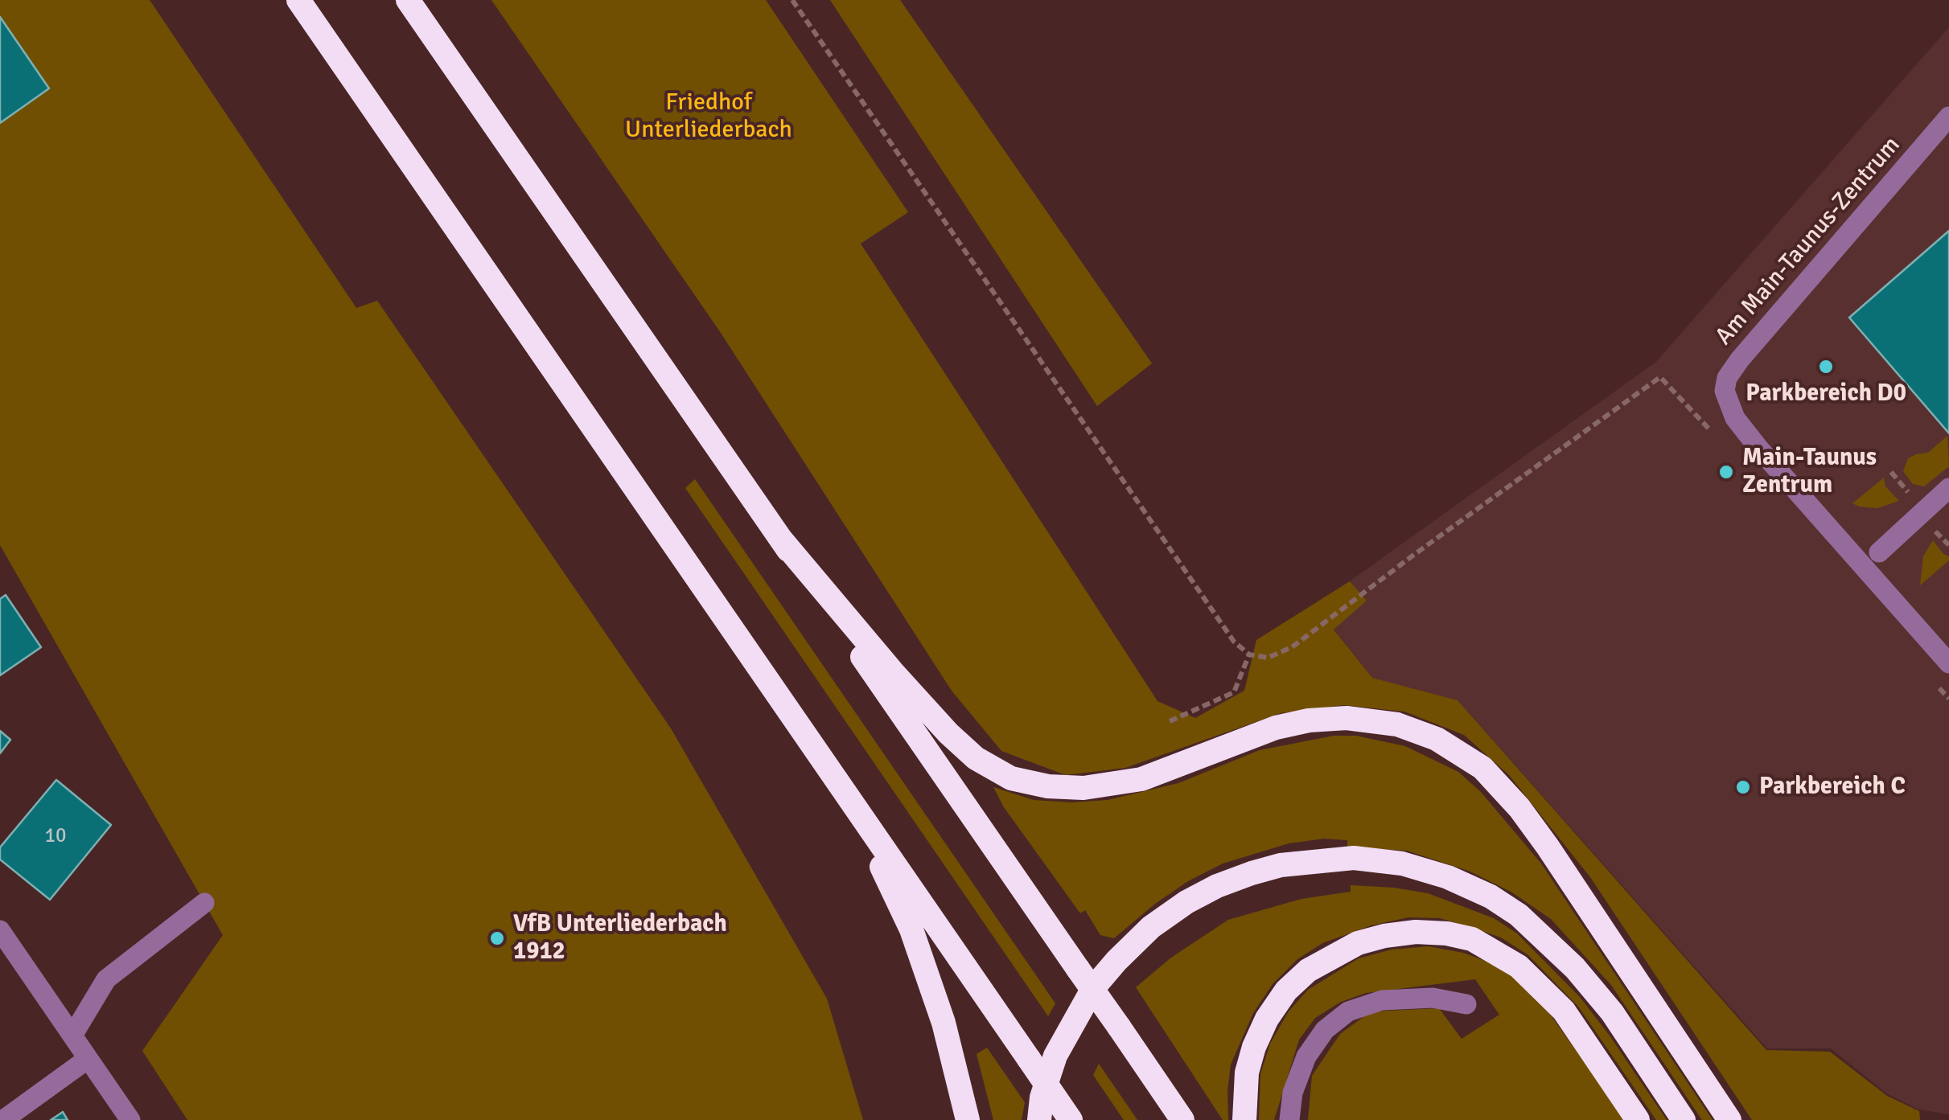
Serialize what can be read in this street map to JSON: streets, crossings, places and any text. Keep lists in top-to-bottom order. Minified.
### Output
{"streets":{"street":["Am Main-Taunus-Zentrum"]},"parks":["Friedhof Unterliederbach"],"places":["Parkbereich D0","Main-Taunus Zentrum","Parkbereich C","VfB Unterliederbach 1912"],"house_numbers":["10"]}
